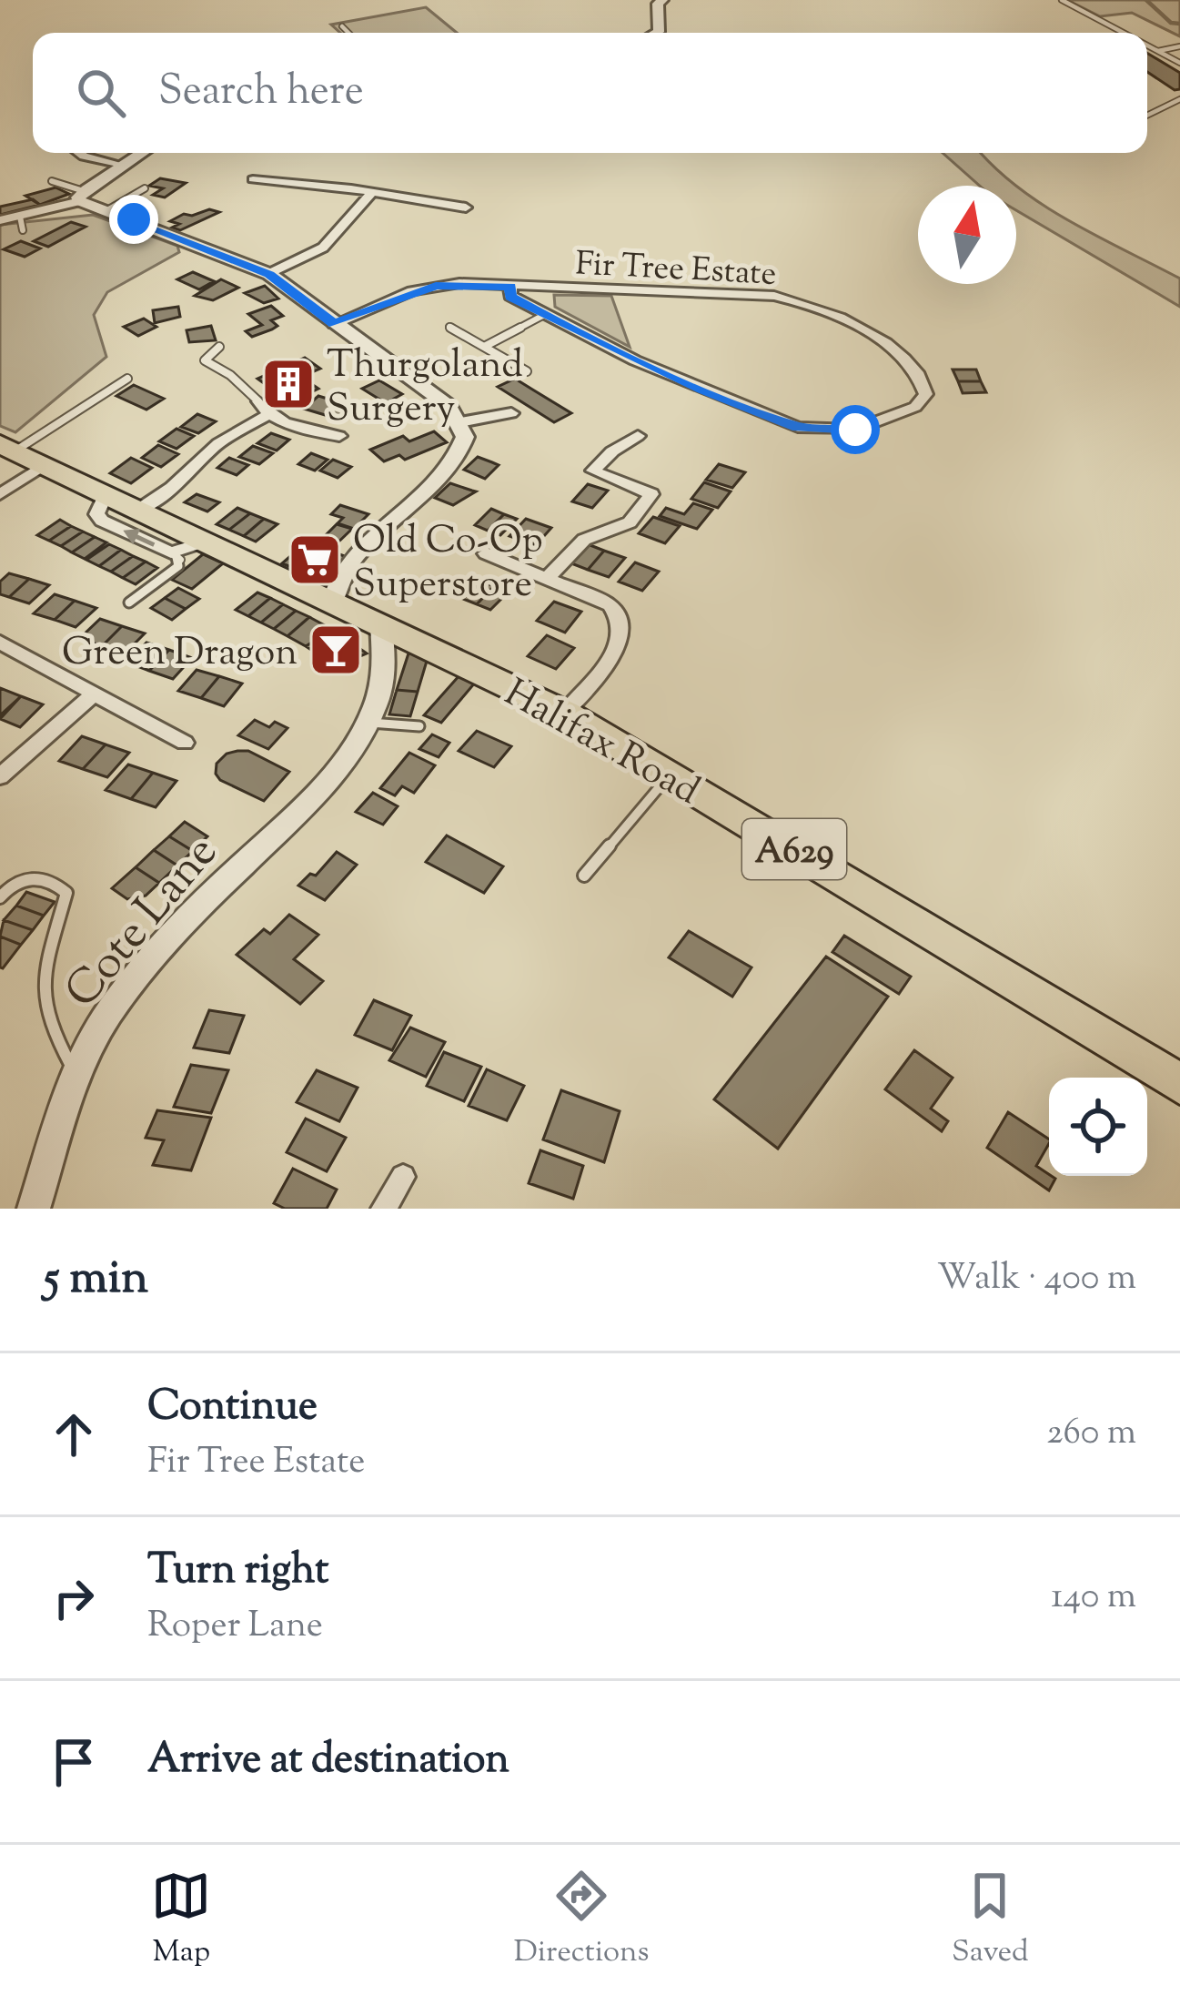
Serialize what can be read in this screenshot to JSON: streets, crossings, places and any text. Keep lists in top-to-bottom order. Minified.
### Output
{"streets":{"highway":["Halifax Road","A629"],"street":["Fir Tree Estate","Cote Lane"]},"crossings":[["Halifax Road","Cote Lane"]],"places":{"building":["Thurgoland Surgery"],"supermarket":["Old Co-Op Superstore"],"bar":["Green Dragon"]},"north":"top","page":{"search":"Search here","heading":["5 min","Walk · 400 m"],"list":[["Continue","Fir Tree Estate","260 m"],["Turn right","Roper Lane","140 m"],"Arrive at destination"],"nav":["Map","Directions","Saved"]}}
